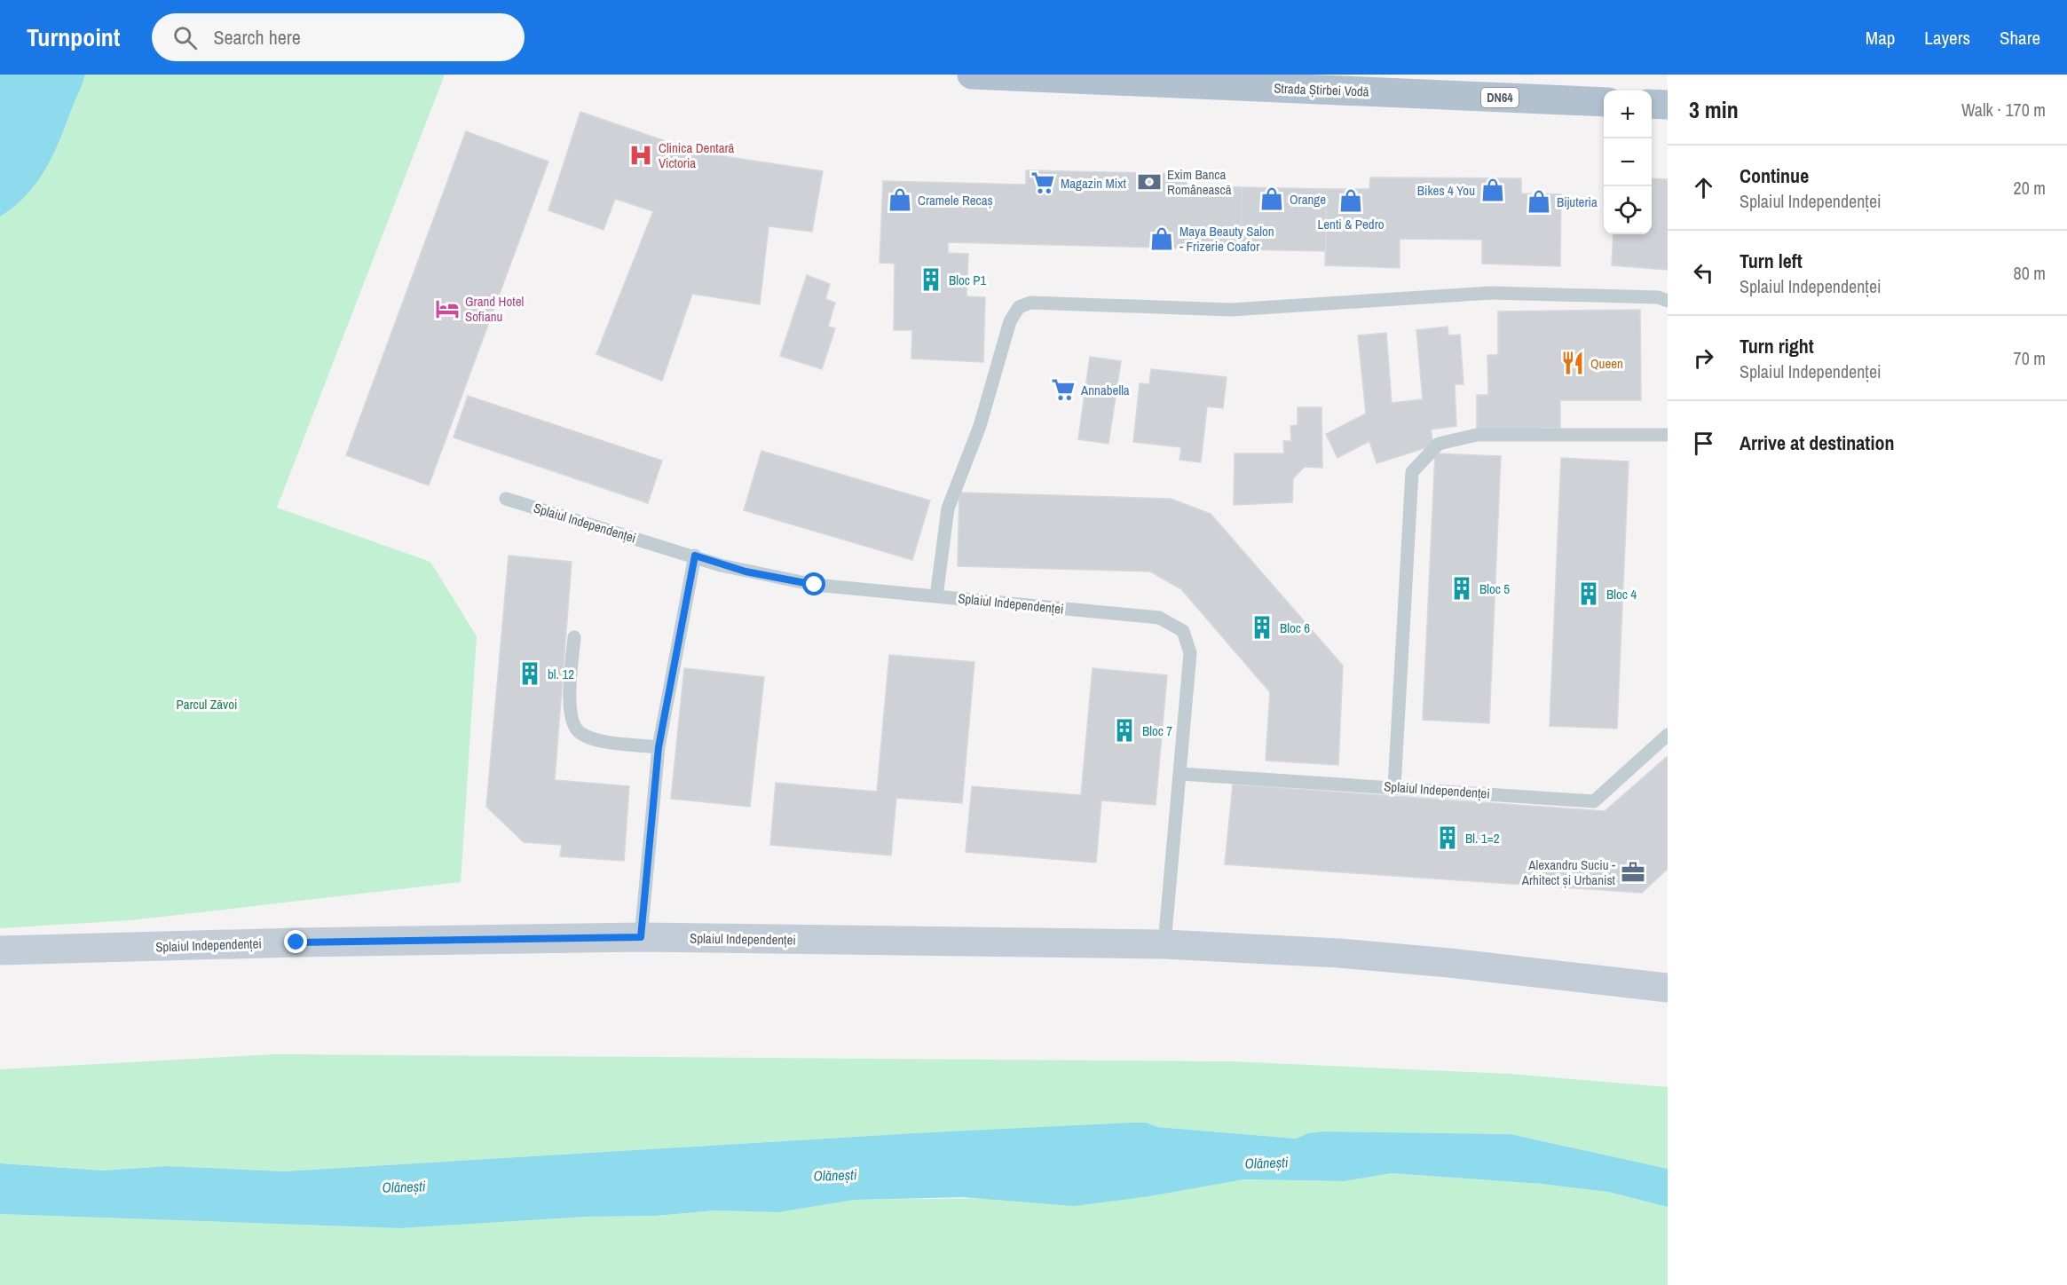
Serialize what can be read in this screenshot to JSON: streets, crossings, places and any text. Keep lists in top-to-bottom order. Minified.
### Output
{"streets":{"main road":["Strada Știrbei Vodă","DN64"],"street":["Splaiul Independenței"]},"water":["Olănești"],"parks":["Parcul Zăvoi"],"places":{"hospital":["Clinica Dentară Victoria"],"bank":["Exim Banca Românească"],"supermarket":["Magazin Mixt","Annabella"],"shop":["Bikes 4 You","Orange","Cramele Recaș","Lenti & Pedro","Bijuteria","Maya Beauty Salon - Frizerie Coafor"],"building":["Bloc P1","Bloc 5","Bloc 4","Bloc 6","bl. 12","Bloc 7","Bl. 1=2"],"hotel":["Grand Hotel Sofianu"],"restaurant":["Queen"],"office":["Alexandru Suciu - Arhitect și Urbanist"]},"page":{"header":"Turnpoint","search":"Search here","nav":["Map","Layers","Share"],"heading":["3 min","Walk · 170 m"],"map_buttons":["+","−"],"list":[["Continue","Splaiul Independenței","20 m"],["Turn left","Splaiul Independenței","80 m"],["Turn right","Splaiul Independenței","70 m"],"Arrive at destination"]}}
